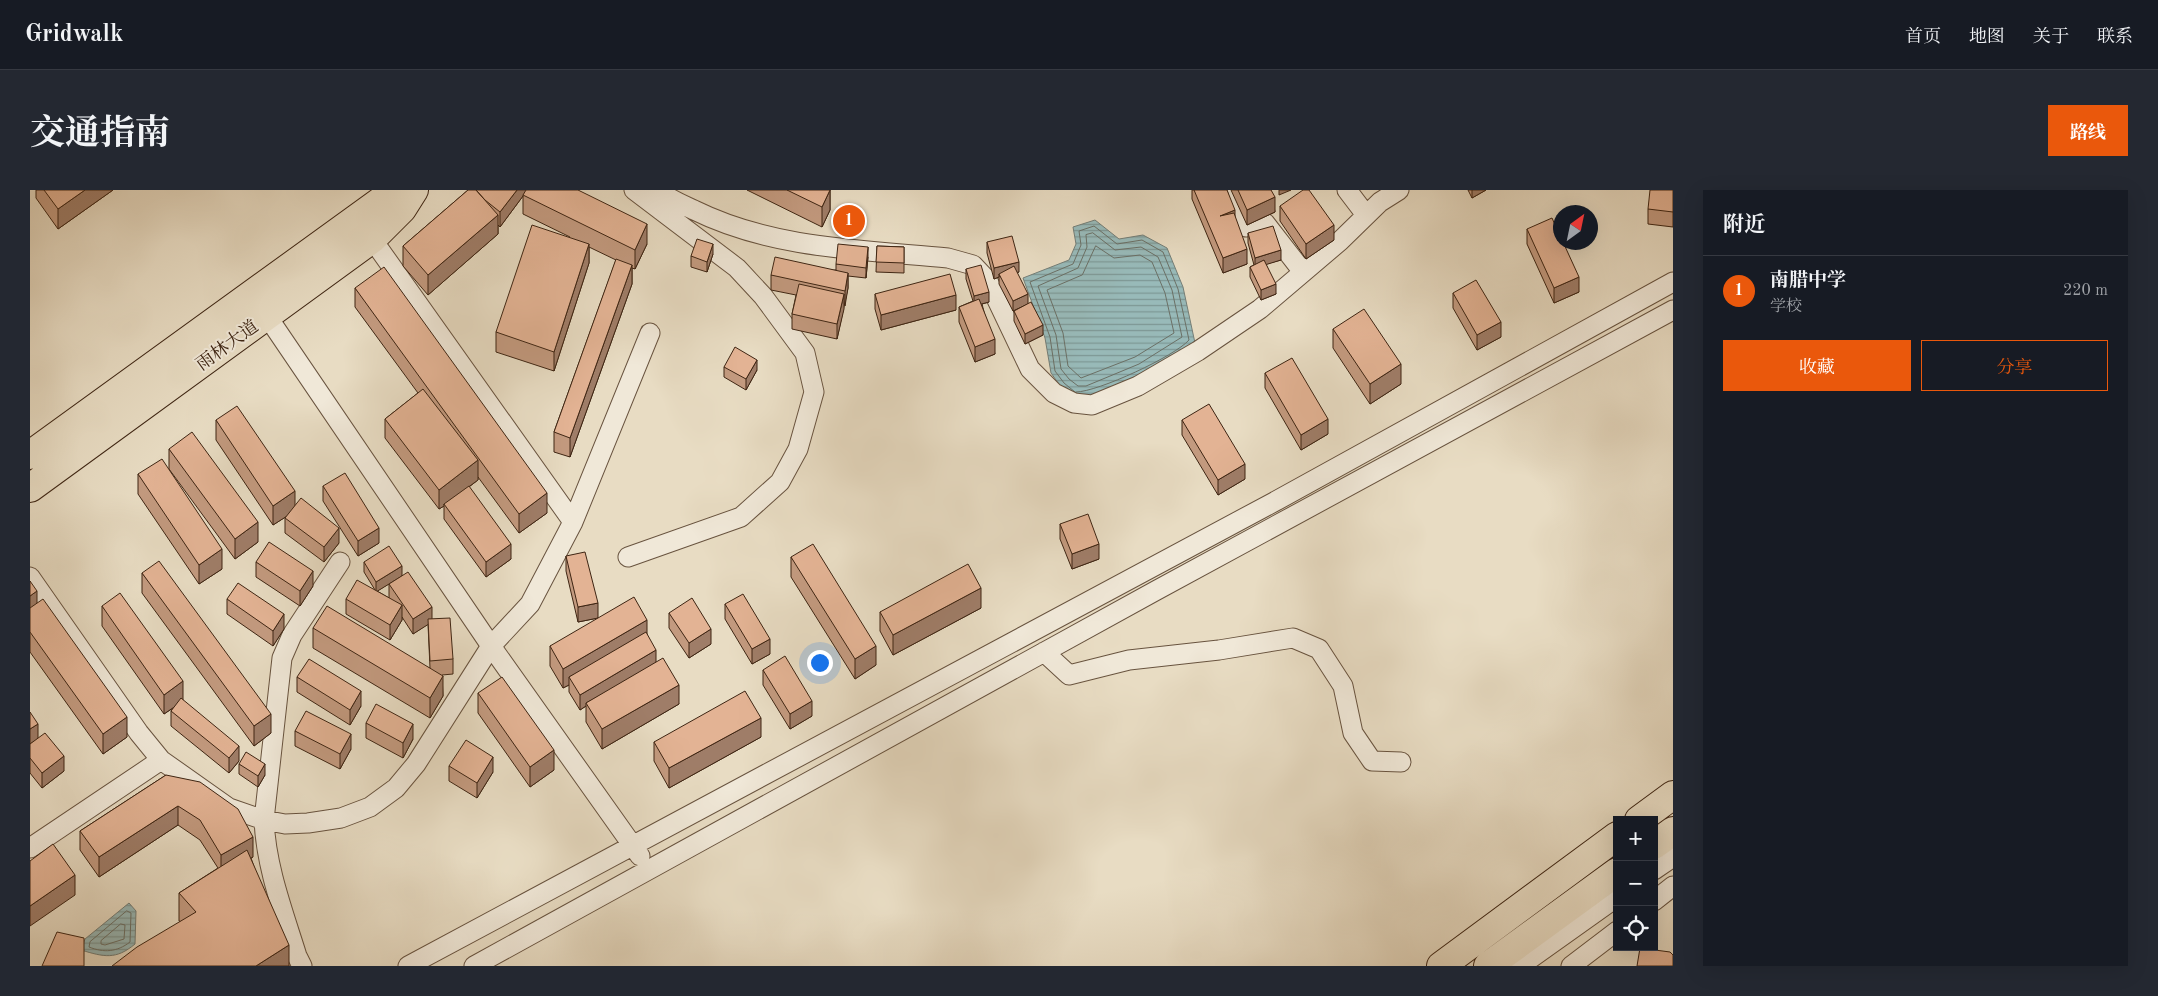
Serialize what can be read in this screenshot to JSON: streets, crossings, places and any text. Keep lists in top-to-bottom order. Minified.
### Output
{"streets":{"highway":["雨林大道"]},"north":"top right","page":{"header":"Gridwalk","nav":["首页","地图","关于","联系"],"title":"交通指南","buttons":["路线",["收藏","分享"]],"heading":"附近","pins":"1","list":[{"mark":"1","name":"南腊中学","note":"学校","value":"220 m"}],"map_buttons":["+","−"]}}
